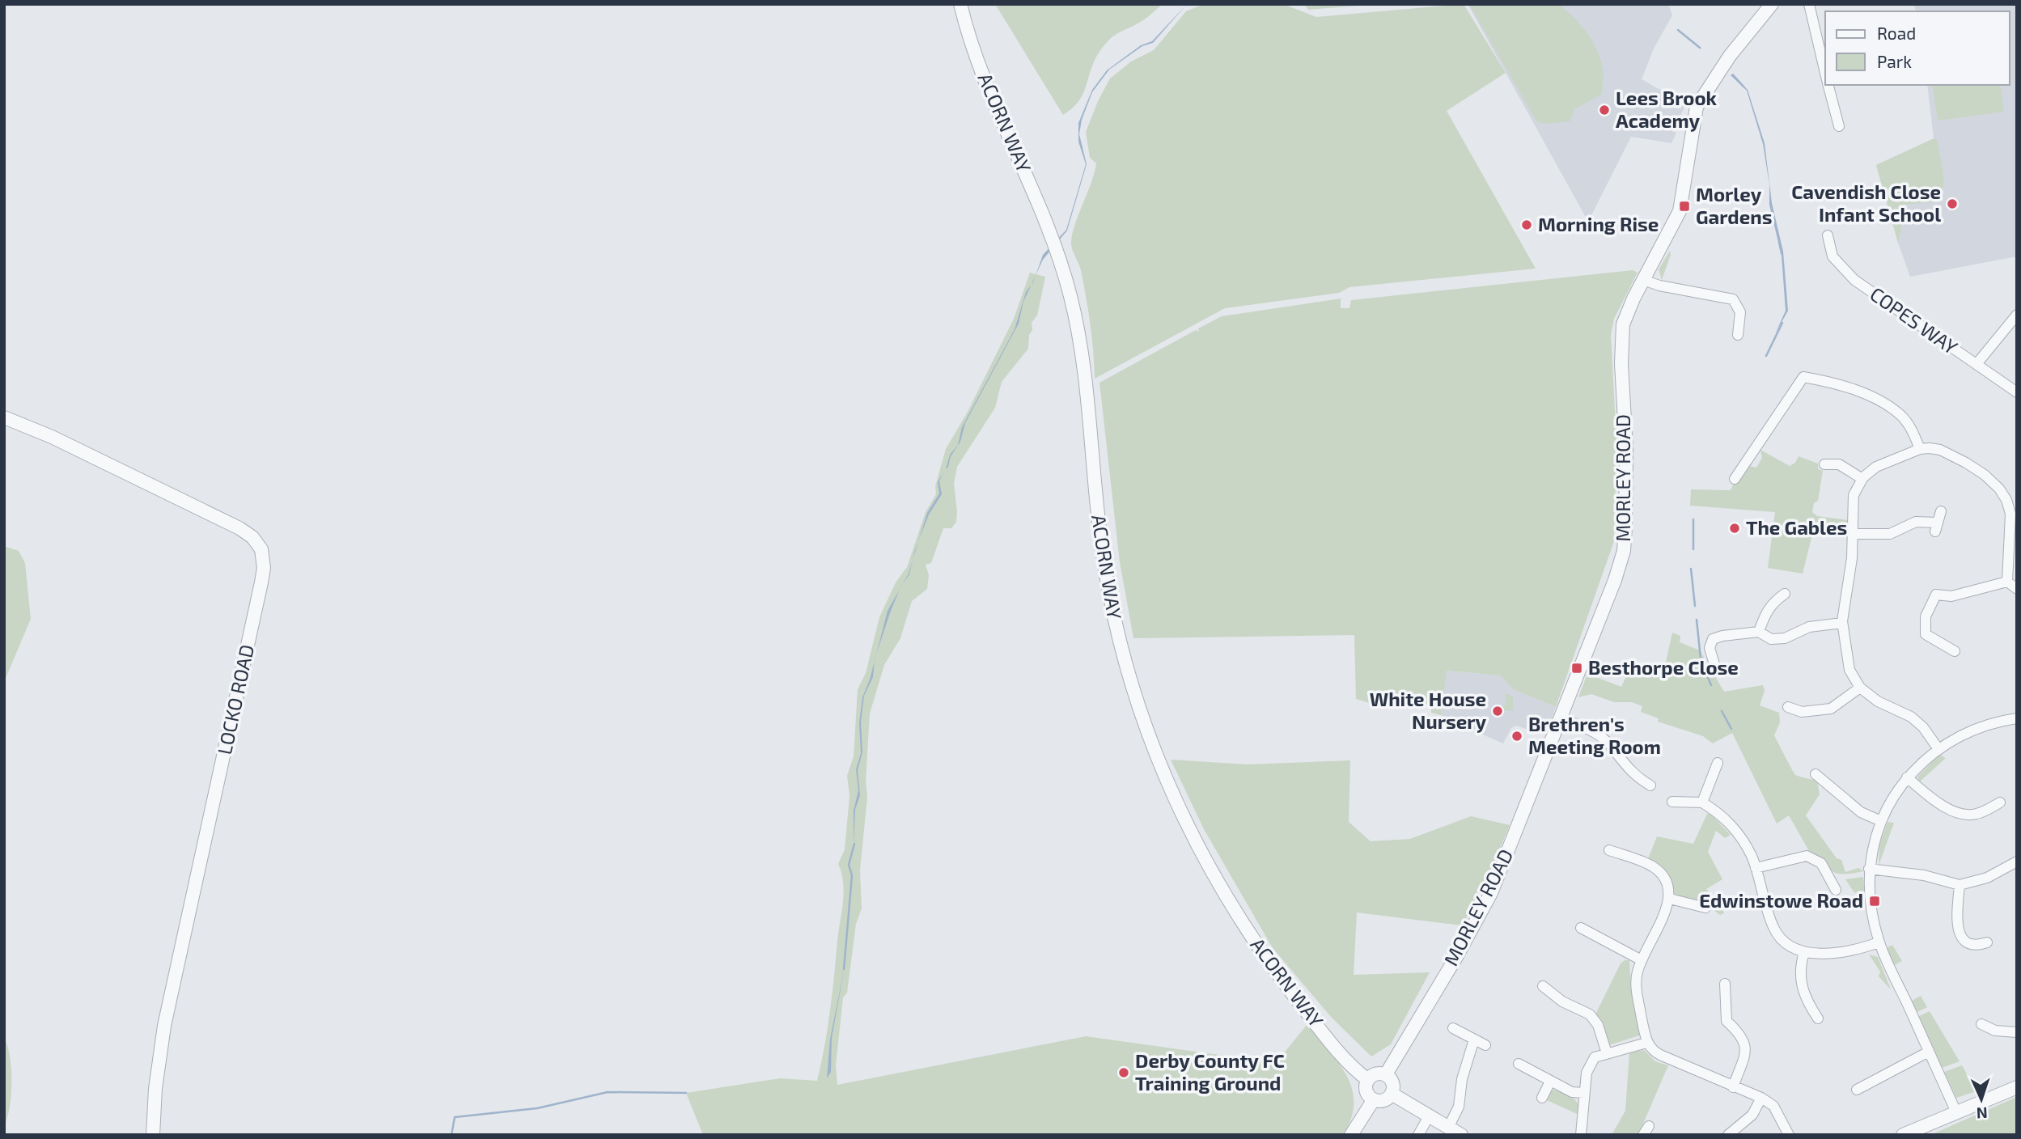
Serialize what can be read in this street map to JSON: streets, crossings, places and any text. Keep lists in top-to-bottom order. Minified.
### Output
{"streets":{"street":["ACORN WAY","COPES WAY","MORLEY ROAD","LOCKO ROAD"]},"crossings":[["ACORN WAY","MORLEY ROAD"]],"places":{"other":["Lees Brook Academy","Cavendish Close Infant School","Morning Rise","The Gables","White House Nursery","Brethren's Meeting Room","Derby County FC Training Ground"],"transit":["Morley Gardens","Besthorpe Close","Edwinstowe Road"]},"legend":["Road","Park"],"north":"bottom"}
